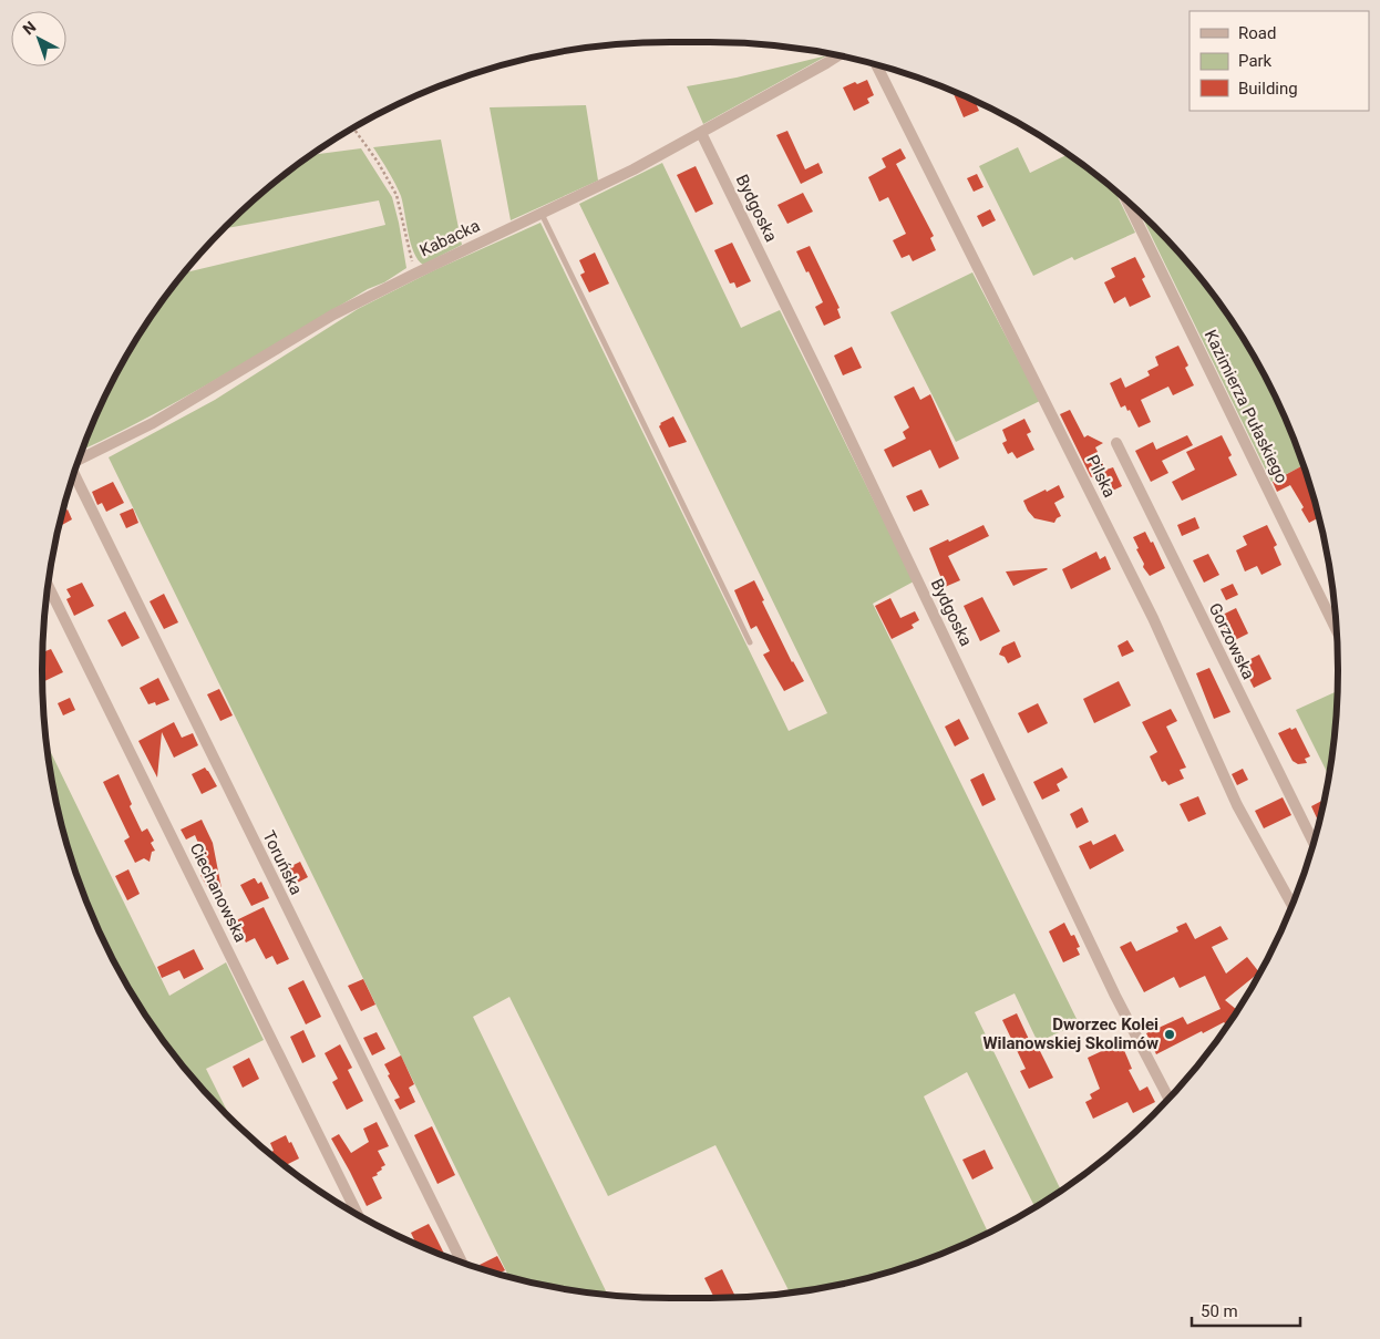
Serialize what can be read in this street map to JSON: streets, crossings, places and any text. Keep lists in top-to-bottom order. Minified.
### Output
{"streets":{"street":["Bydgoska","Kabacka","Kazimierza Pułaskiego","Pilska","Gorzowska","Toruńska","Ciechanowska"]},"crossings":[["Bydgoska","Kabacka"]],"places":["Dworzec Kolei Wilanowskiej Skolimów"],"legend":["Road","Park","Building"],"scale_bar":"50 m","north":"top left"}
